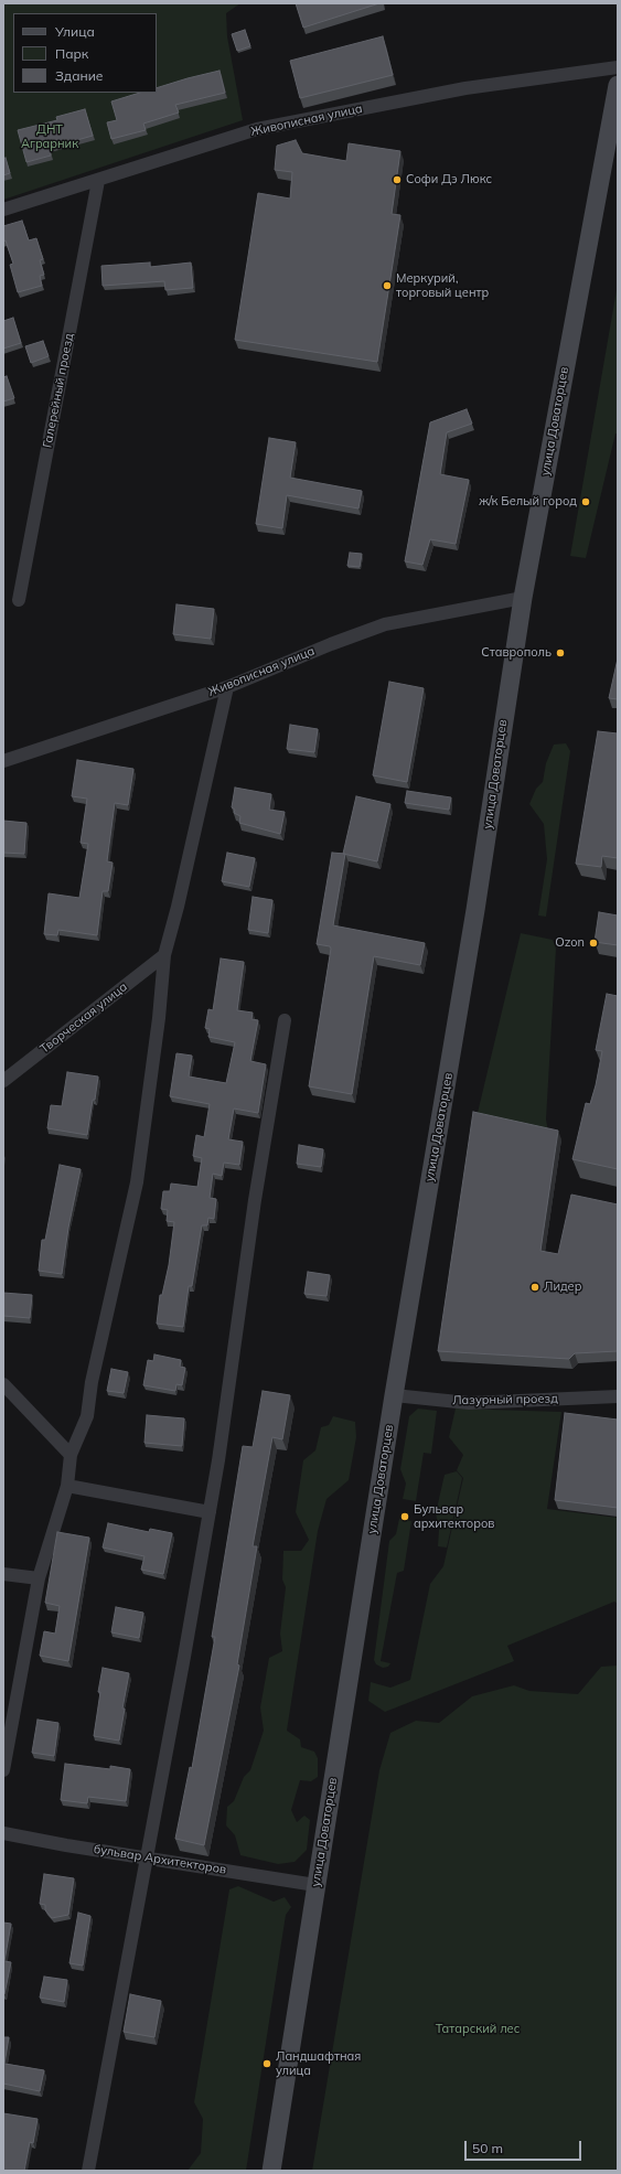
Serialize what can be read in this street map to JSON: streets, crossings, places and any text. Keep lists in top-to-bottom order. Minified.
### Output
{"streets":{"main road":["улица Доваторцев"],"street":["Живописная улица","Галерейный проезд","Творческая улица","Лазурный проезд","бульвар Архитекторов"]},"crossings":[["Живописная улица","Галерейный проезд"],["Живописная улица","улица Доваторцев"],["улица Доваторцев","Лазурный проезд"],["улица Доваторцев","бульвар Архитекторов"]],"parks":["ДНТ Аграрник","Татарский лес"],"places":["Софи Дэ Люкс","Меркурий, торговый центр","ж/к Белый город","Ставрополь","Ozon","Лидер","Бульвар архитекторов","Ландшафтная улица"],"legend":["Улица","Парк","Здание"],"scale_bar":"50 m"}
